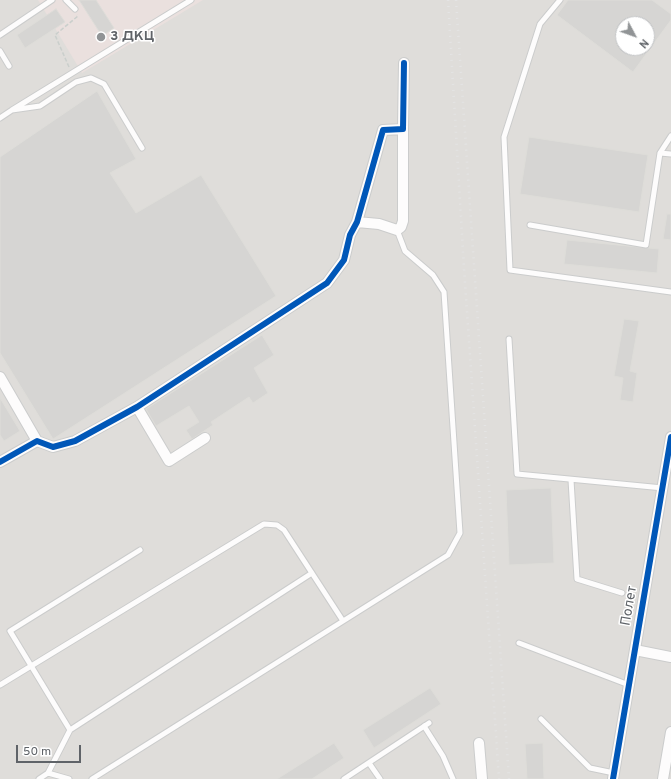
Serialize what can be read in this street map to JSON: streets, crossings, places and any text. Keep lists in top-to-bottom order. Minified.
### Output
{"streets":{"street":["Полет"]},"places":["3 ДКЦ"],"scale_bar":"50 m","north":"bottom right"}
